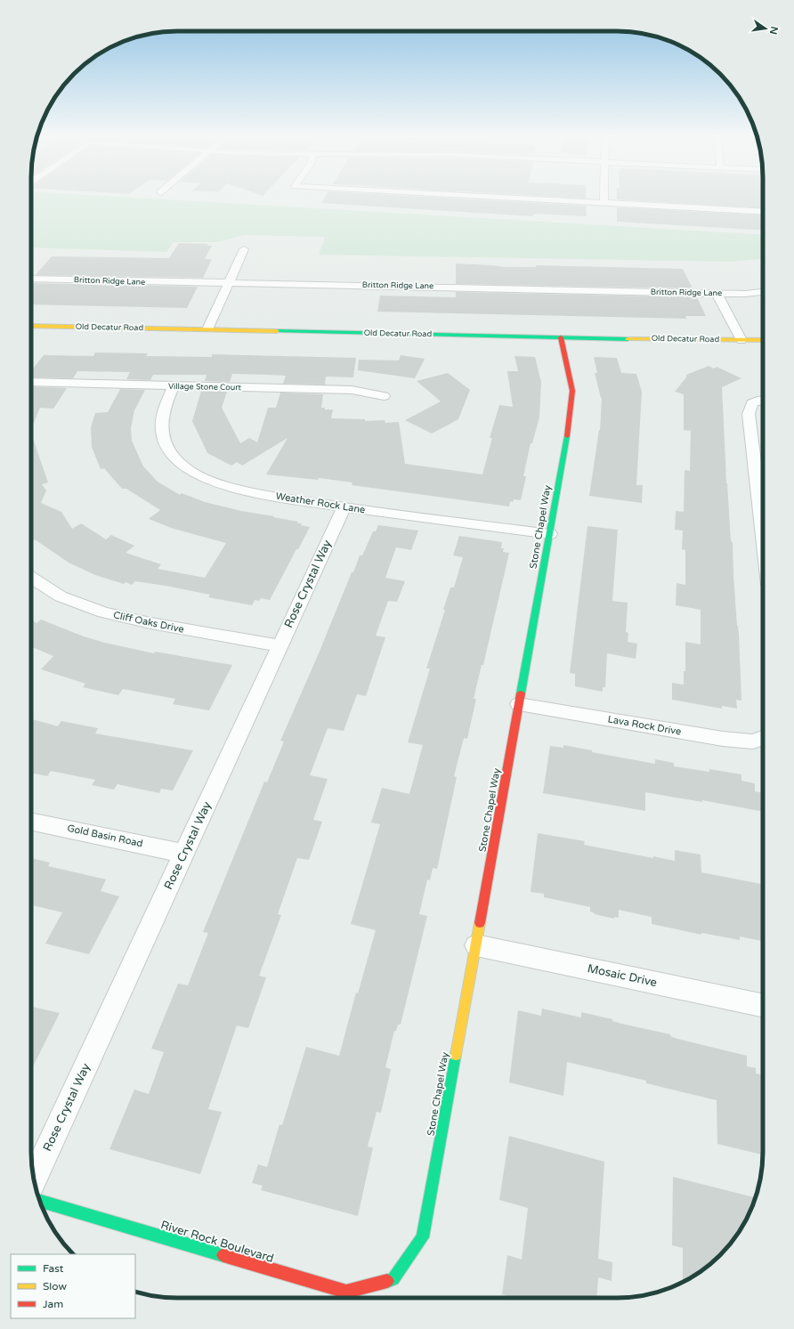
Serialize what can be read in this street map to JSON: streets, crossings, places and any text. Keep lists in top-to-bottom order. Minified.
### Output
{"streets":{"street":["Britton Ridge Lane","Old Decatur Road","Village Stone Court","Weather Rock Lane","Stone Chapel Way","Rose Crystal Way","Cliff Oaks Drive","Lava Rock Drive","Gold Basin Road","Mosaic Drive","River Rock Boulevard"]},"crossings":[["Old Decatur Road","Stone Chapel Way"],["Village Stone Court","Weather Rock Lane"],["Weather Rock Lane","Stone Chapel Way"],["Weather Rock Lane","Rose Crystal Way"],["Stone Chapel Way","Lava Rock Drive"],["Stone Chapel Way","Mosaic Drive"],["Stone Chapel Way","River Rock Boulevard"],["Rose Crystal Way","Cliff Oaks Drive"],["Rose Crystal Way","Gold Basin Road"]],"legend":["Fast","Slow","Jam"],"north":"right"}
